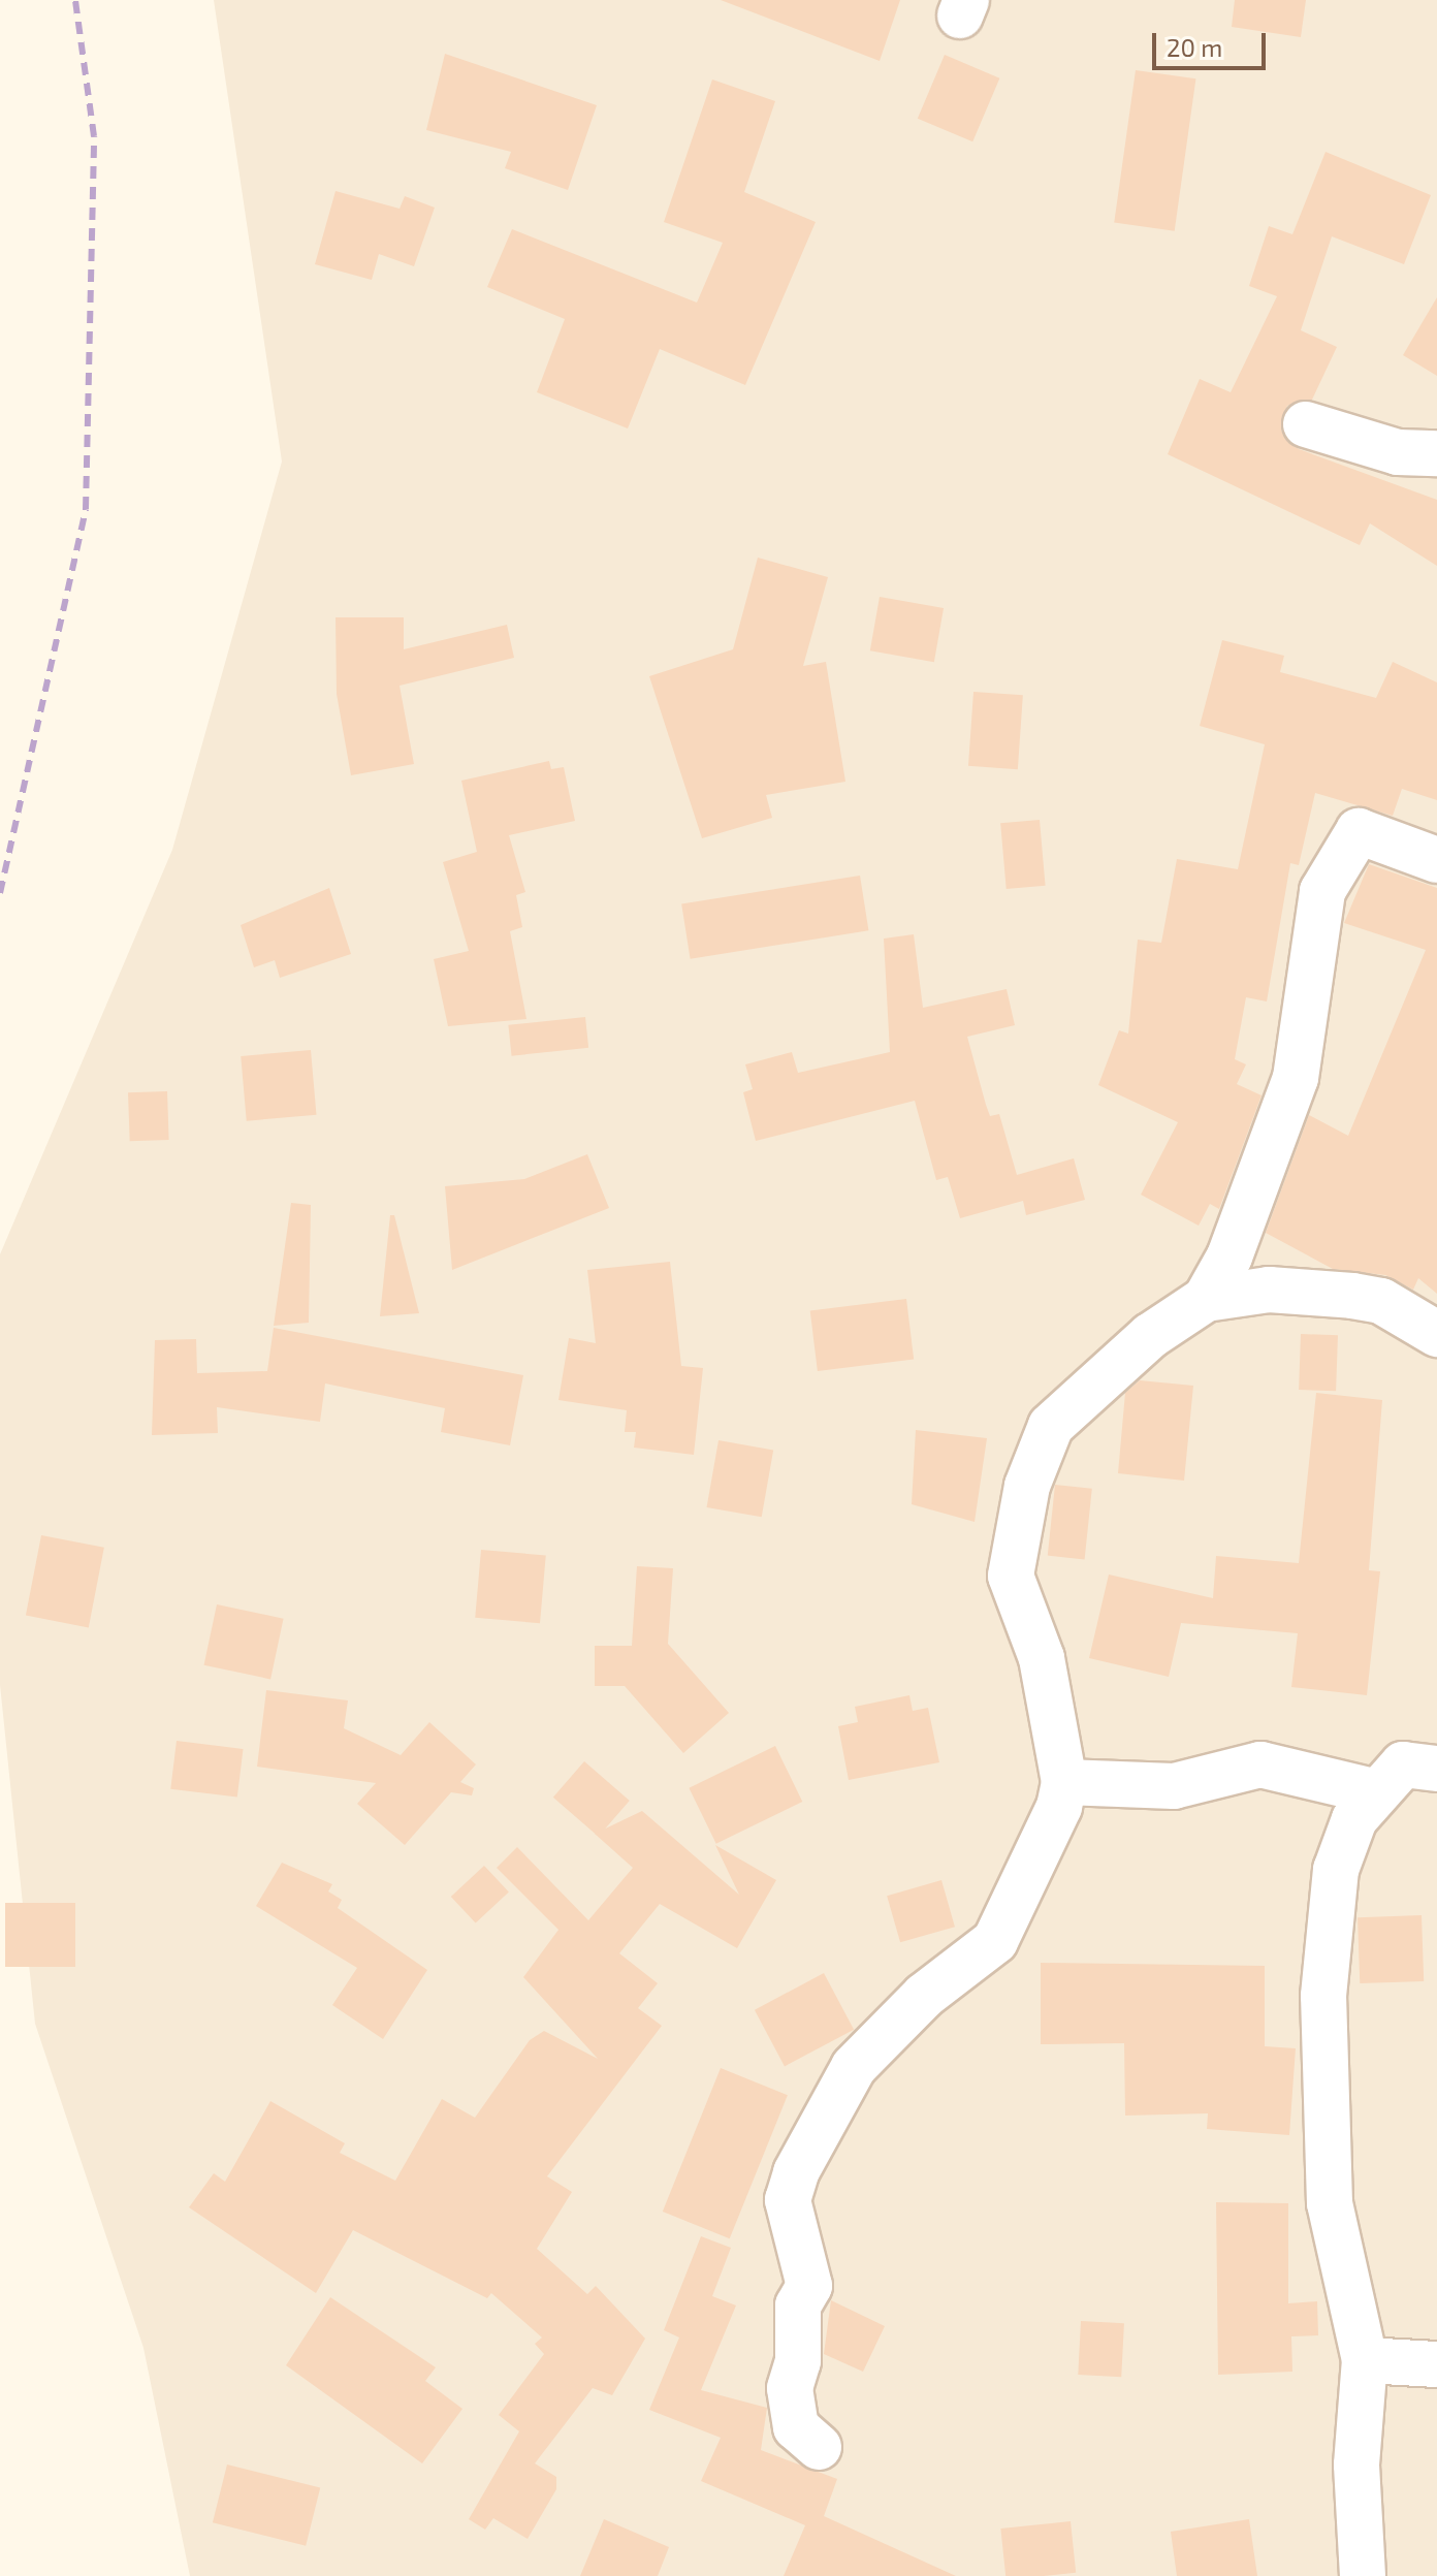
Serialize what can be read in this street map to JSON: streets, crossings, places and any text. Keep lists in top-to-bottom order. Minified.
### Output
{"scale_bar":"20 m"}
